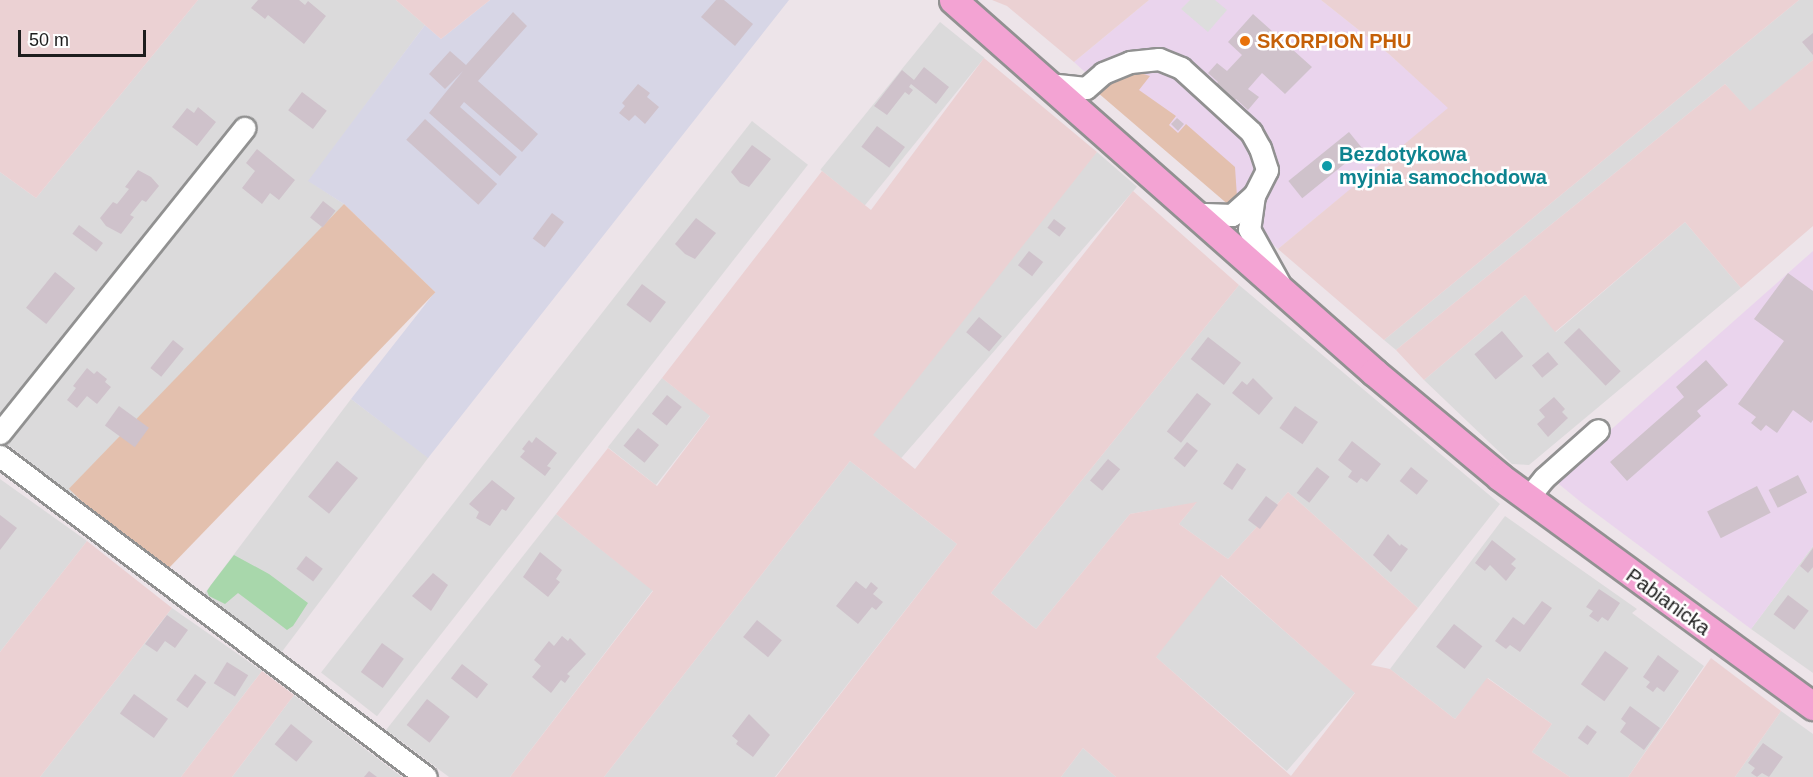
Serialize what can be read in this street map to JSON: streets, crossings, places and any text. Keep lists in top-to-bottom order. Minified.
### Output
{"streets":{"main road":["Pabianicka"]},"places":["SKORPION PHU","Bezdotykowa myjnia samochodowa"],"scale_bar":"50 m"}
